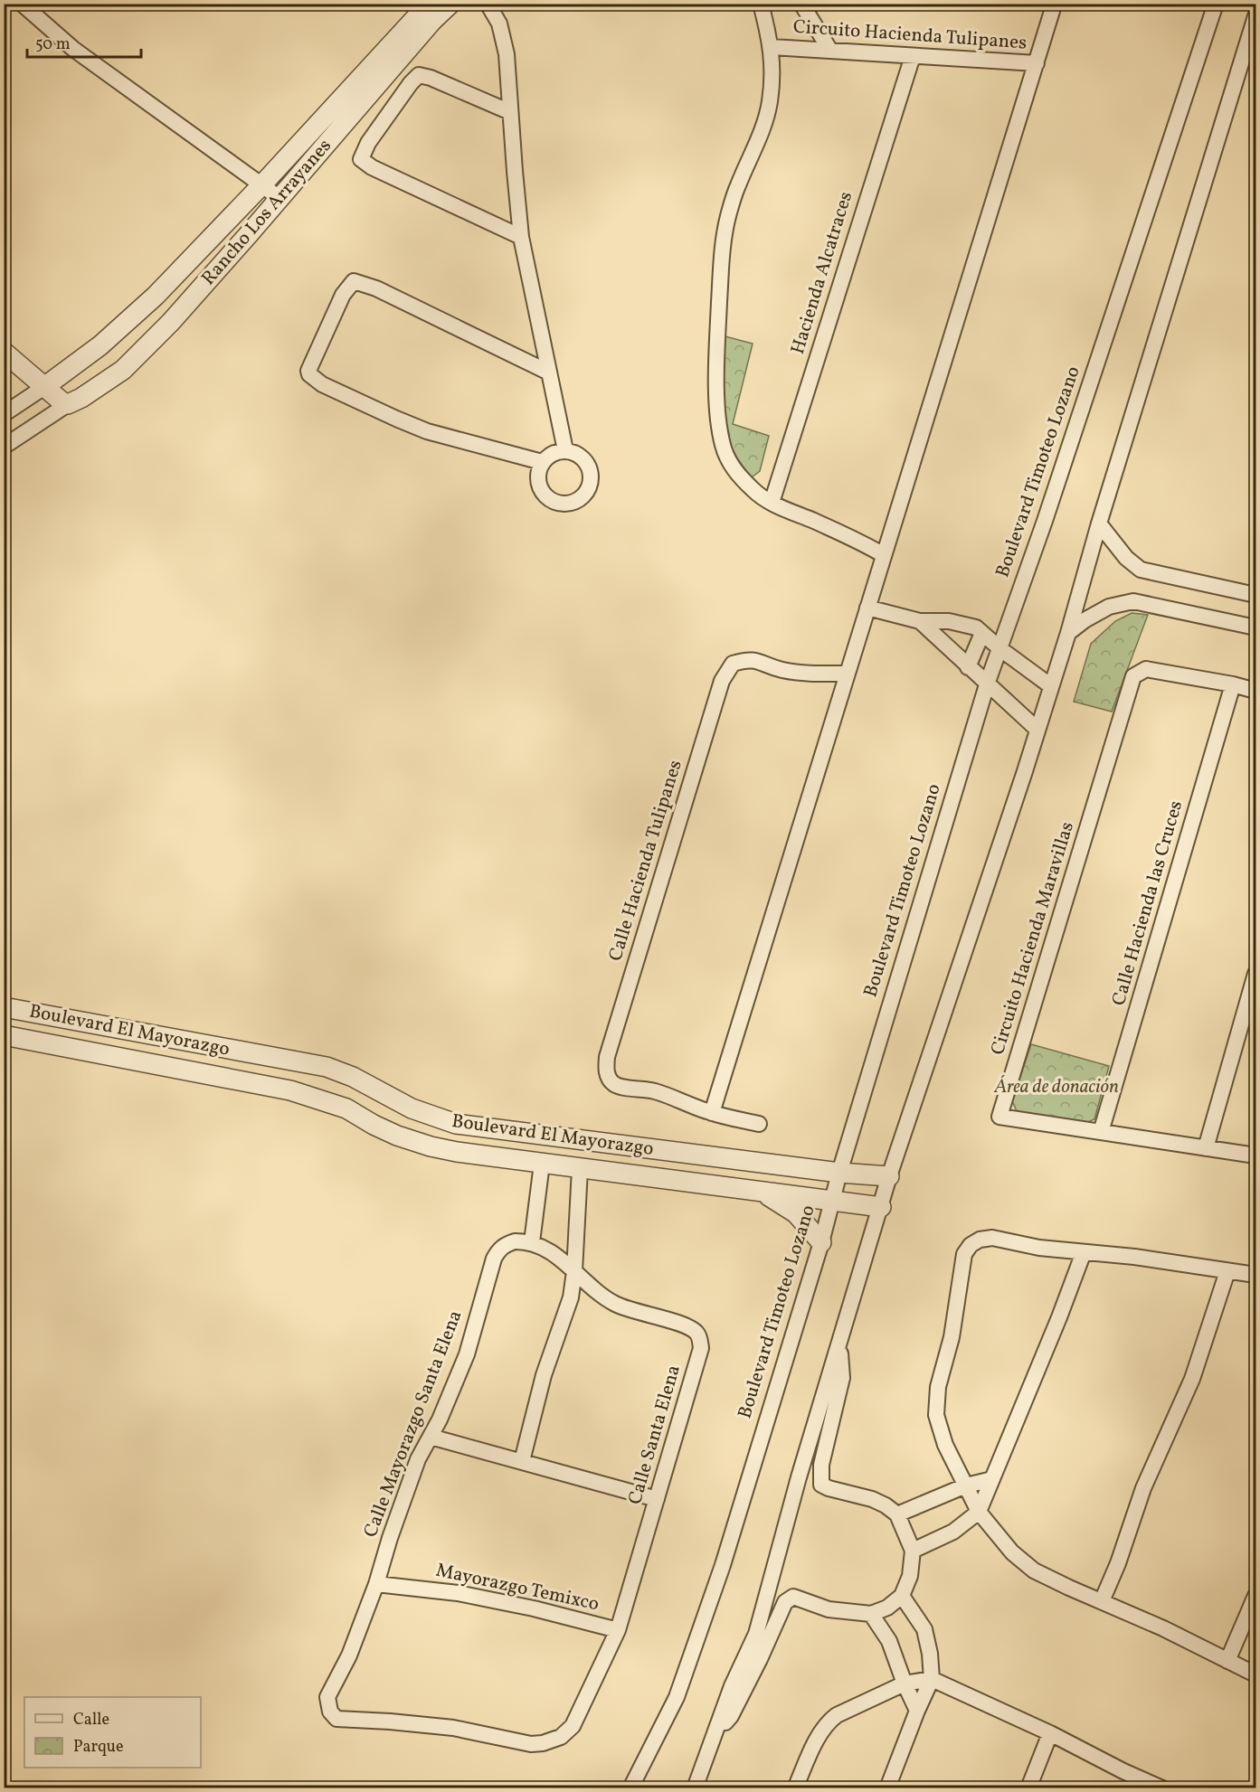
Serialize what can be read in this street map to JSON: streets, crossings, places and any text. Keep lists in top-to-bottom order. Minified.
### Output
{"streets":{"street":["Circuito Hacienda Tulipanes","Rancho Los Arrayanes","Hacienda Alcatraces","Boulevard Timoteo Lozano","Calle Hacienda Tulipanes","Calle Hacienda las Cruces","Circuito Hacienda Maravillas","Boulevard El Mayorazgo","Calle Mayorazgo Santa Elena","Calle Santa Elena","Mayorazgo Temixco"]},"crossings":[["Circuito Hacienda Tulipanes","Hacienda Alcatraces"],["Boulevard Timoteo Lozano","Boulevard El Mayorazgo"],["Calle Hacienda las Cruces","Circuito Hacienda Maravillas"],["Calle Mayorazgo Santa Elena","Calle Santa Elena"],["Calle Mayorazgo Santa Elena","Mayorazgo Temixco"],["Calle Santa Elena","Mayorazgo Temixco"]],"parks":["Área de donación"],"legend":["Calle","Parque"],"scale_bar":"50 m"}
